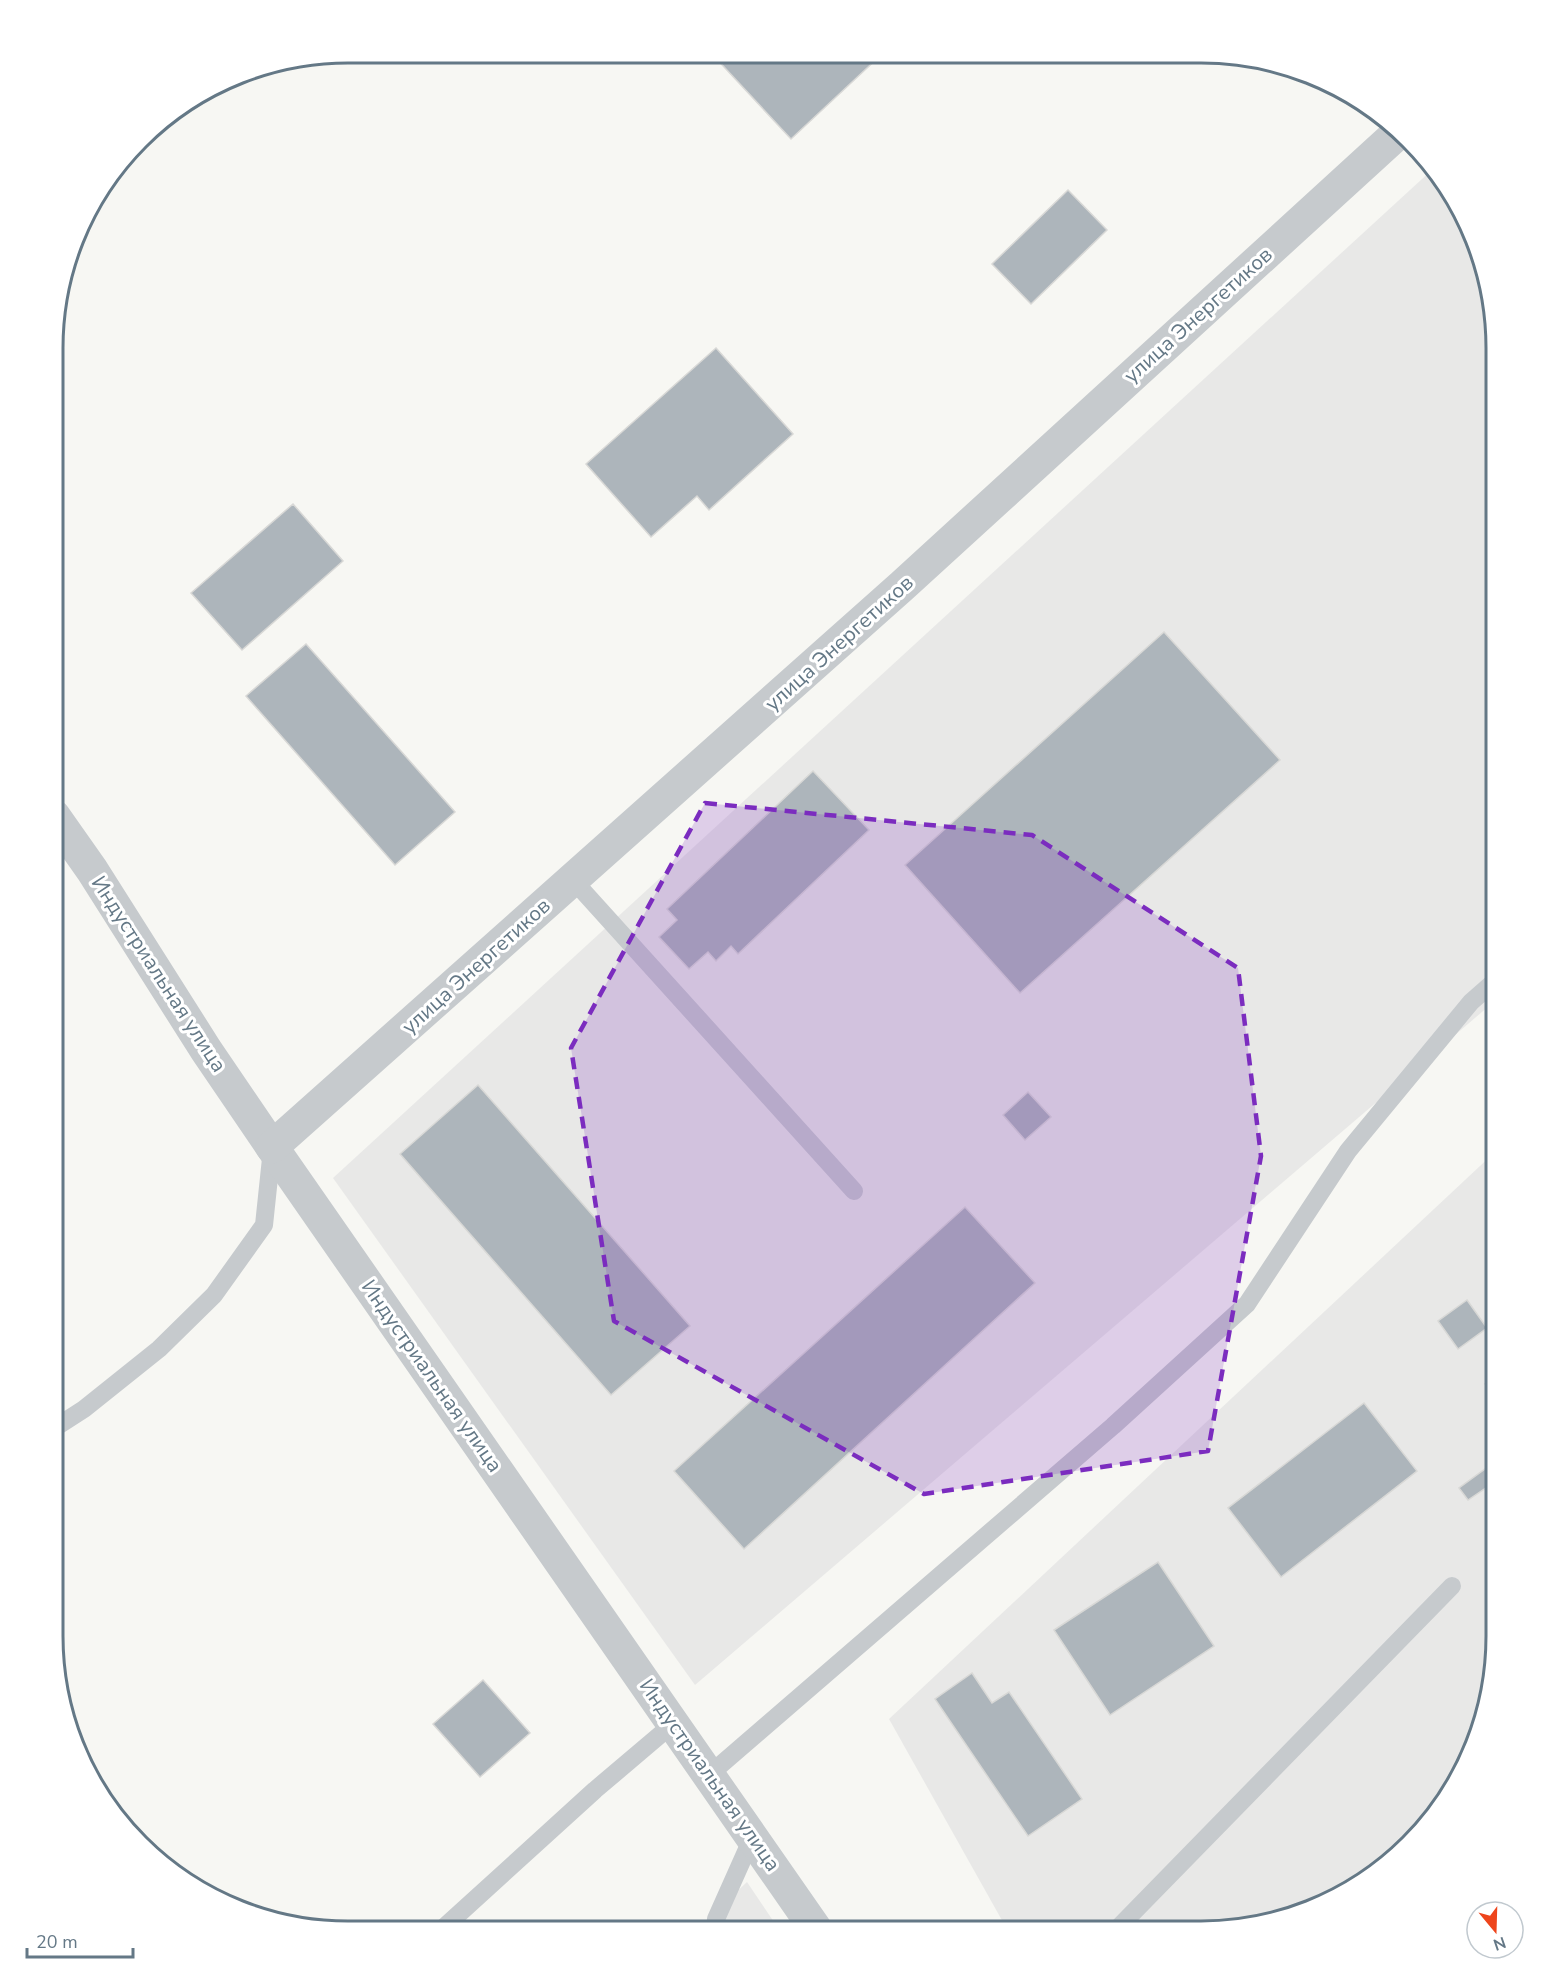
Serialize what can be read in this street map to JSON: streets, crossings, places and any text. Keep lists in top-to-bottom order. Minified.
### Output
{"streets":{"street":["улица Энергетиков","Индустриальная улица"]},"crossings":[["улица Энергетиков","Индустриальная улица"]],"scale_bar":"20 m","north":"bottom"}
